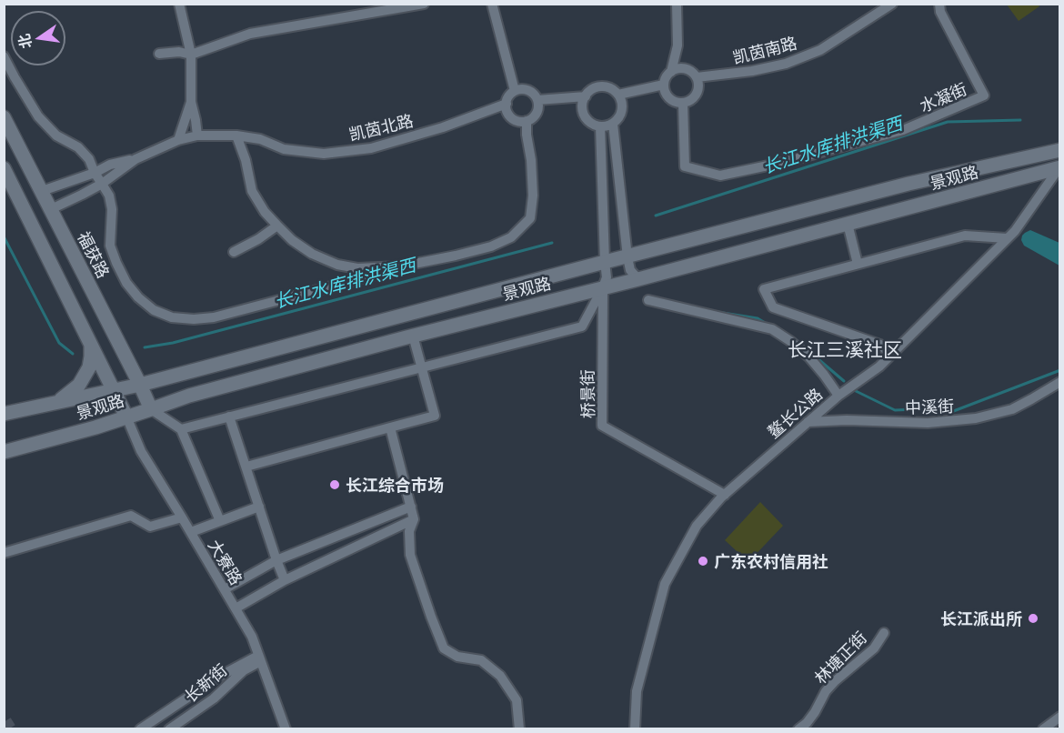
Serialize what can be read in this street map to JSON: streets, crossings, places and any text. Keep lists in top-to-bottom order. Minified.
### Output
{"streets":{"main road":["景观路","福获路"],"street":["凯茵南路","水凝街","凯茵北路","桥景街","中溪街","鳌长公路","大寮路","林塘正街","长新街"]},"crossings":[["凯茵南路","水凝街"],["景观路","福获路"],["景观路","桥景街"],["景观路","鳌长公路"],["景观路","大寮路"],["桥景街","鳌长公路"],["中溪街","鳌长公路"],["大寮路","长新街"]],"districts":["长江三溪社区"],"water":["长江水库排洪渠西"],"places":["长江综合市场","广东农村信用社","长江派出所"],"north":"left"}
